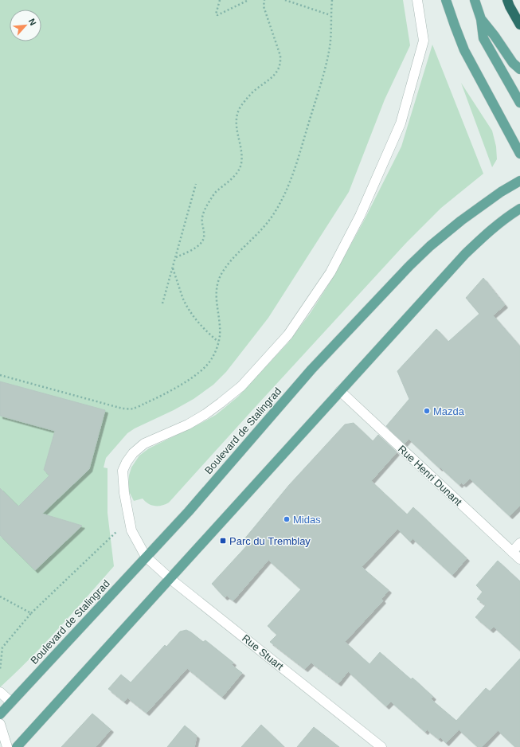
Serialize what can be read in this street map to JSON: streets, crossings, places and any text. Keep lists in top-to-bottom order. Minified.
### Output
{"streets":{"main road":["Boulevard de Stalingrad"],"street":["Rue Henri Dunant","Rue Stuart"]},"crossings":[["Boulevard de Stalingrad","Rue Stuart"]],"places":{"other":["Mazda","Midas"],"transit":["Parc du Tremblay"]},"north":"top right"}
